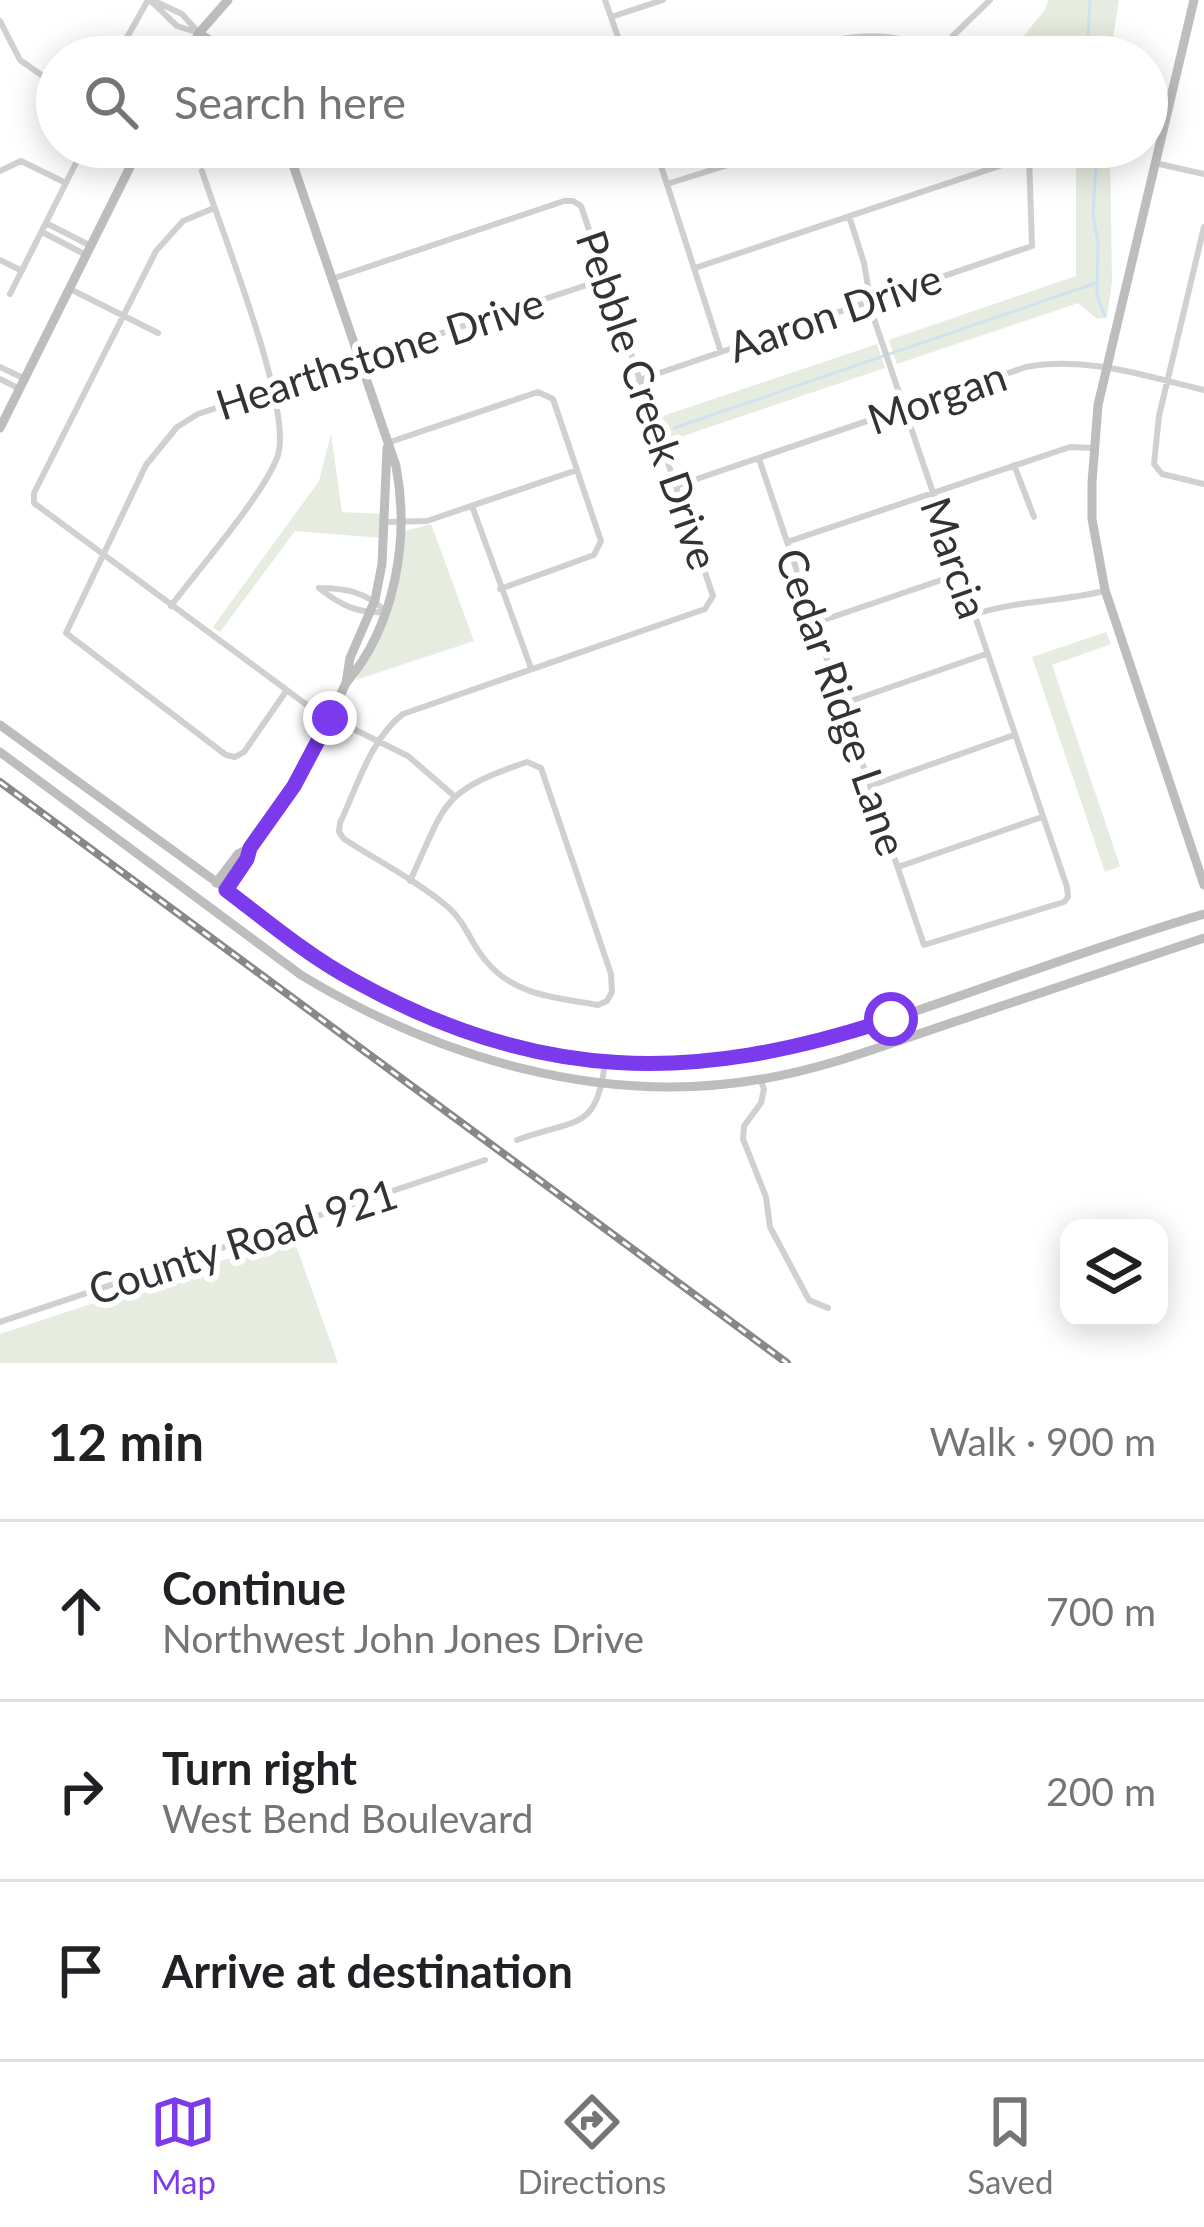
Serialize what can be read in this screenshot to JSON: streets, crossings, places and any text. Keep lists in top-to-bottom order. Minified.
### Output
{"streets":{"street":["Aaron Drive","Hearthstone Drive","Morgan","Pebble Creek Drive","Marcia","Cedar Ridge Lane","County Road 921"]},"crossings":[["Aaron Drive","Pebble Creek Drive"],["Aaron Drive","Marcia"],["Hearthstone Drive","Pebble Creek Drive"],["Morgan","Pebble Creek Drive"],["Morgan","Marcia"],["Morgan","Cedar Ridge Lane"],["Marcia","Cedar Ridge Lane"]],"page":{"search":"Search here","heading":["12 min","Walk · 900 m"],"list":[["Continue","Northwest John Jones Drive","700 m"],["Turn right","West Bend Boulevard","200 m"],"Arrive at destination"],"nav":["Map","Directions","Saved"]}}
